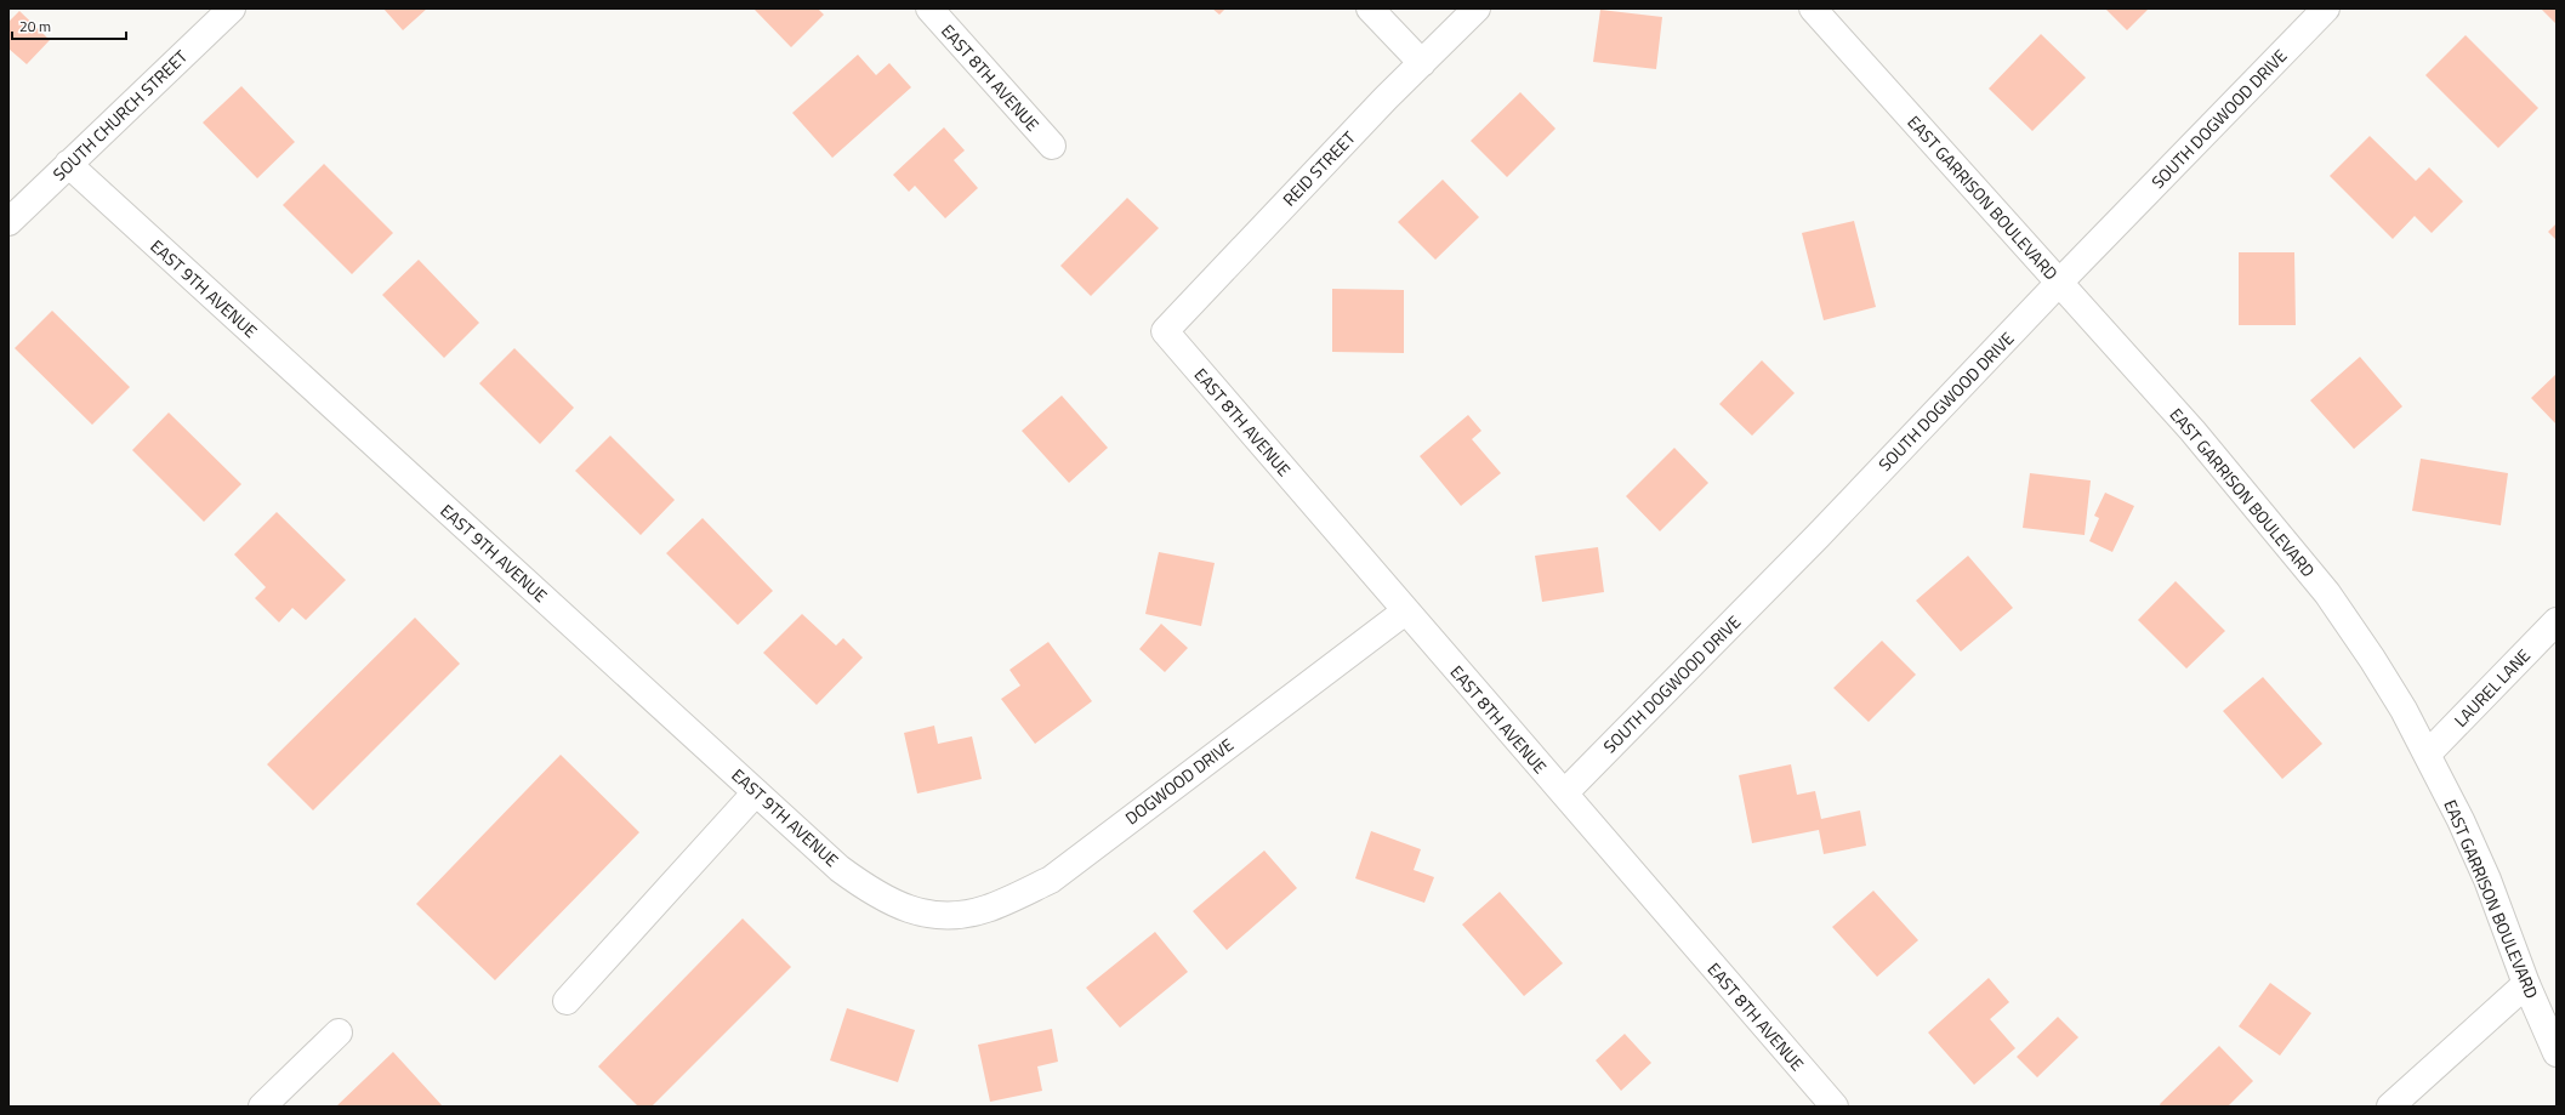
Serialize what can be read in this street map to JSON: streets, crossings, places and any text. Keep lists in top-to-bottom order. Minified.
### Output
{"streets":{"street":["EAST 8TH AVENUE","SOUTH CHURCH STREET","SOUTH DOGWOOD DRIVE","REID STREET","EAST GARRISON BOULEVARD","EAST 9TH AVENUE","LAUREL LANE","DOGWOOD DRIVE"]},"crossings":[["EAST 8TH AVENUE","SOUTH DOGWOOD DRIVE"],["EAST 8TH AVENUE","REID STREET"],["EAST 8TH AVENUE","DOGWOOD DRIVE"],["SOUTH CHURCH STREET","EAST 9TH AVENUE"],["SOUTH DOGWOOD DRIVE","EAST GARRISON BOULEVARD"],["EAST GARRISON BOULEVARD","LAUREL LANE"],["EAST 9TH AVENUE","DOGWOOD DRIVE"]],"scale_bar":"20 m"}
